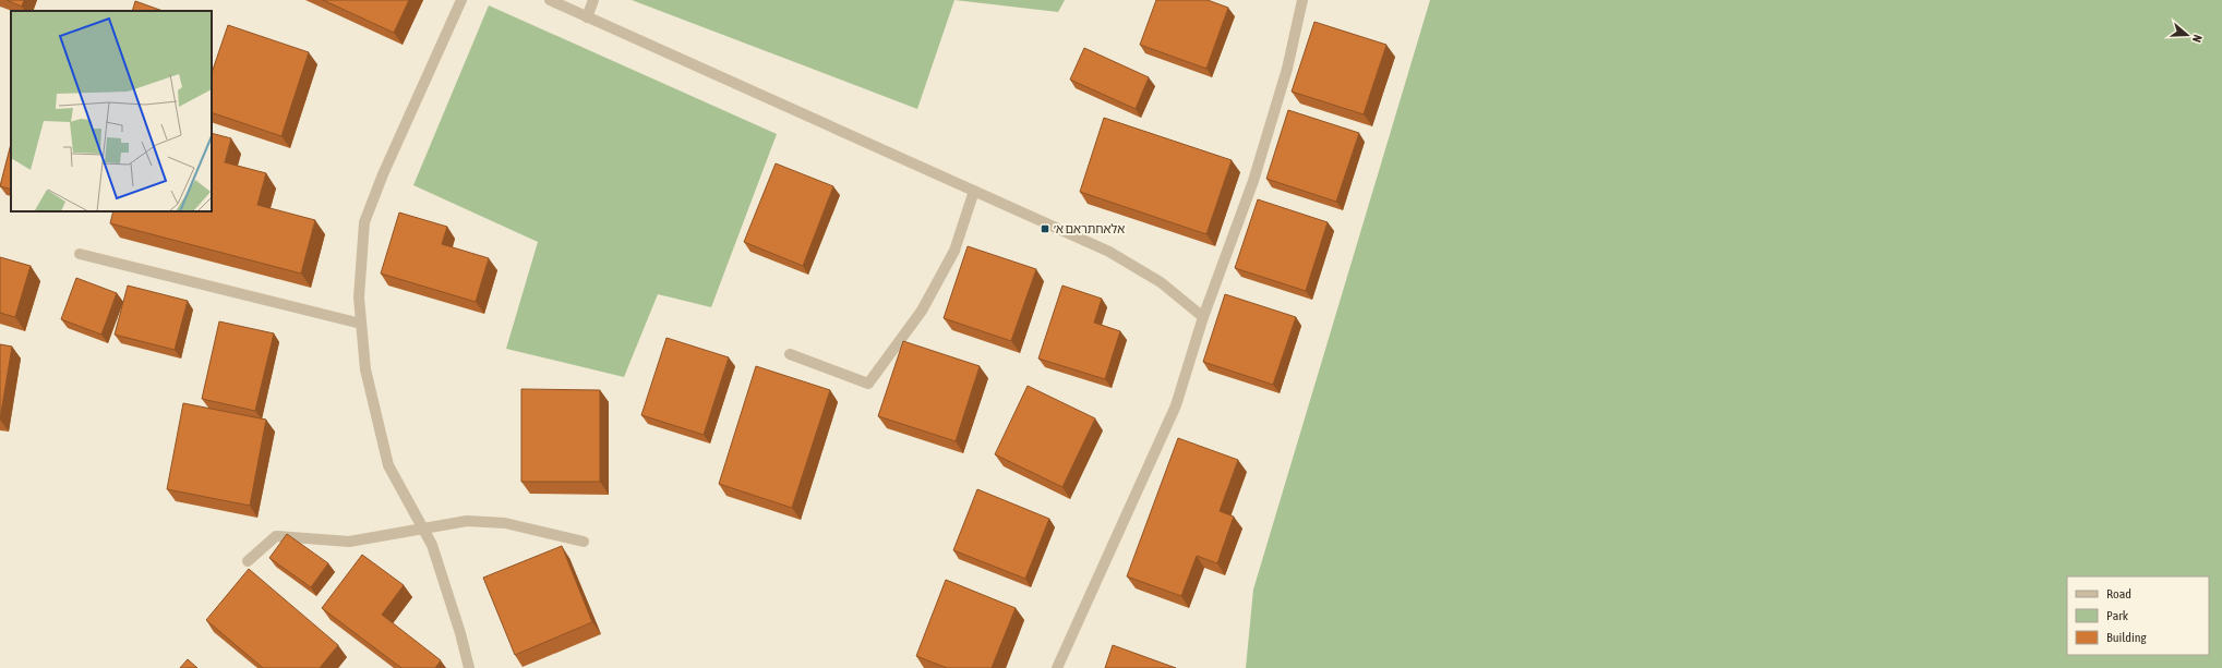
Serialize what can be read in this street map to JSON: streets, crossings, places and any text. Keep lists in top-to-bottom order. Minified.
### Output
{"places":{"transit":["אלאחתראם א׳"]},"legend":["Road","Park","Building"],"north":"right"}
